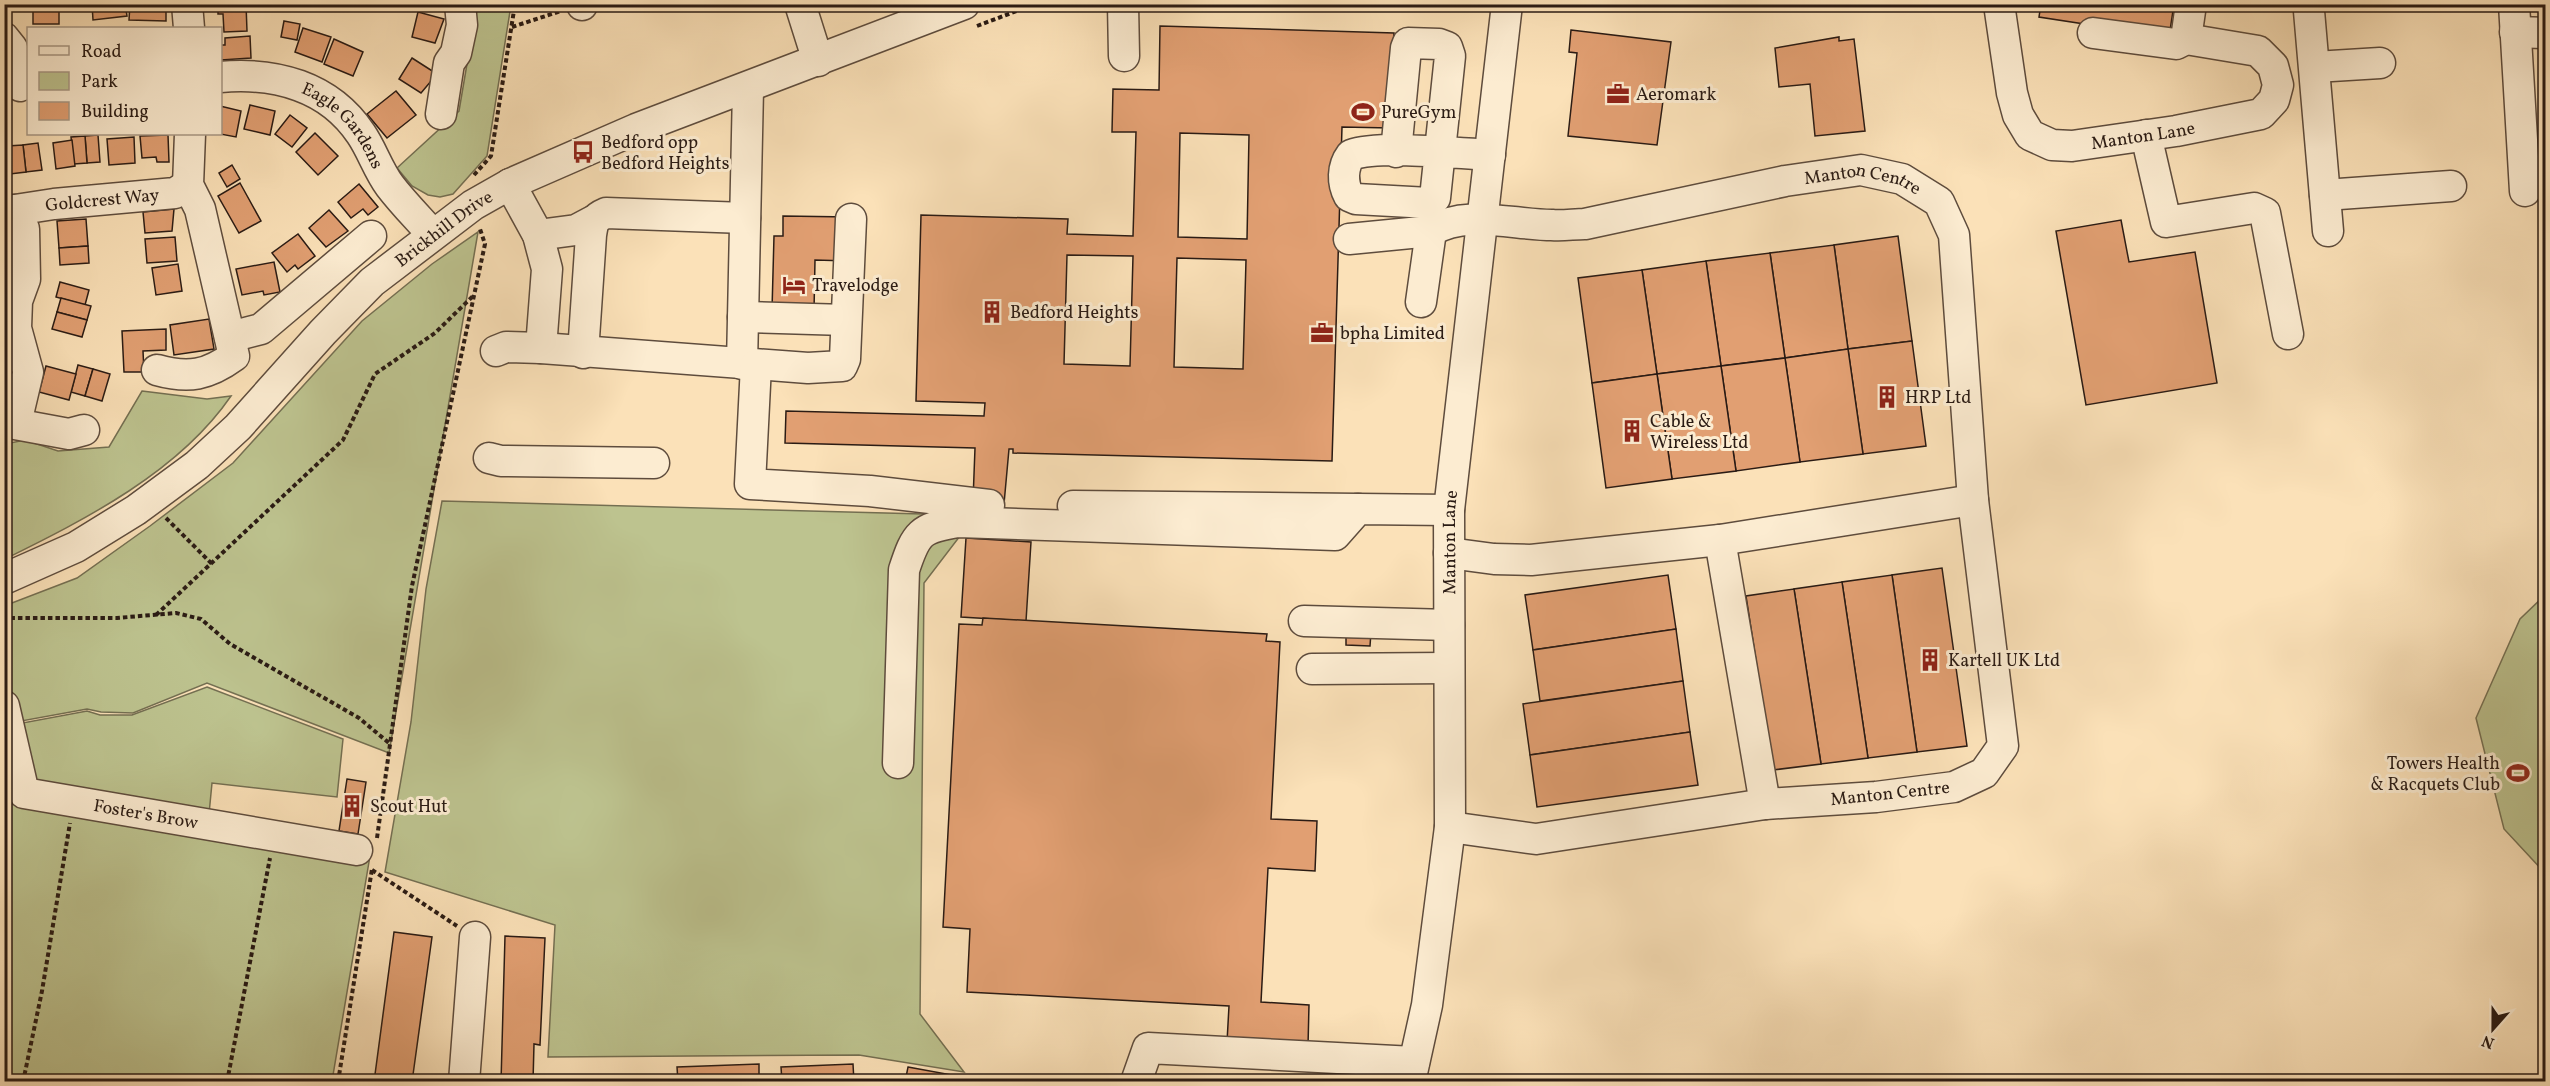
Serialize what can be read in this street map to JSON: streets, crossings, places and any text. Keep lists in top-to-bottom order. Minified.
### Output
{"streets":{"street":["Eagle Gardens","Manton Lane","Manton Centre","Goldcrest Way","Brickhill Drive","Foster's Brow"]},"crossings":[["Eagle Gardens","Brickhill Drive"],["Manton Lane","Manton Centre"]],"places":{"office":["Aeromark","bpha Limited"],"sports":["PureGym","Towers Health & Racquets Club"],"bus stop":["Bedford opp Bedford Heights"],"hotel":["Travelodge"],"building":["Bedford Heights","HRP Ltd","Cable & Wireless Ltd","Kartell UK Ltd","Scout Hut"]},"legend":["Road","Park","Building"],"north":"bottom"}
